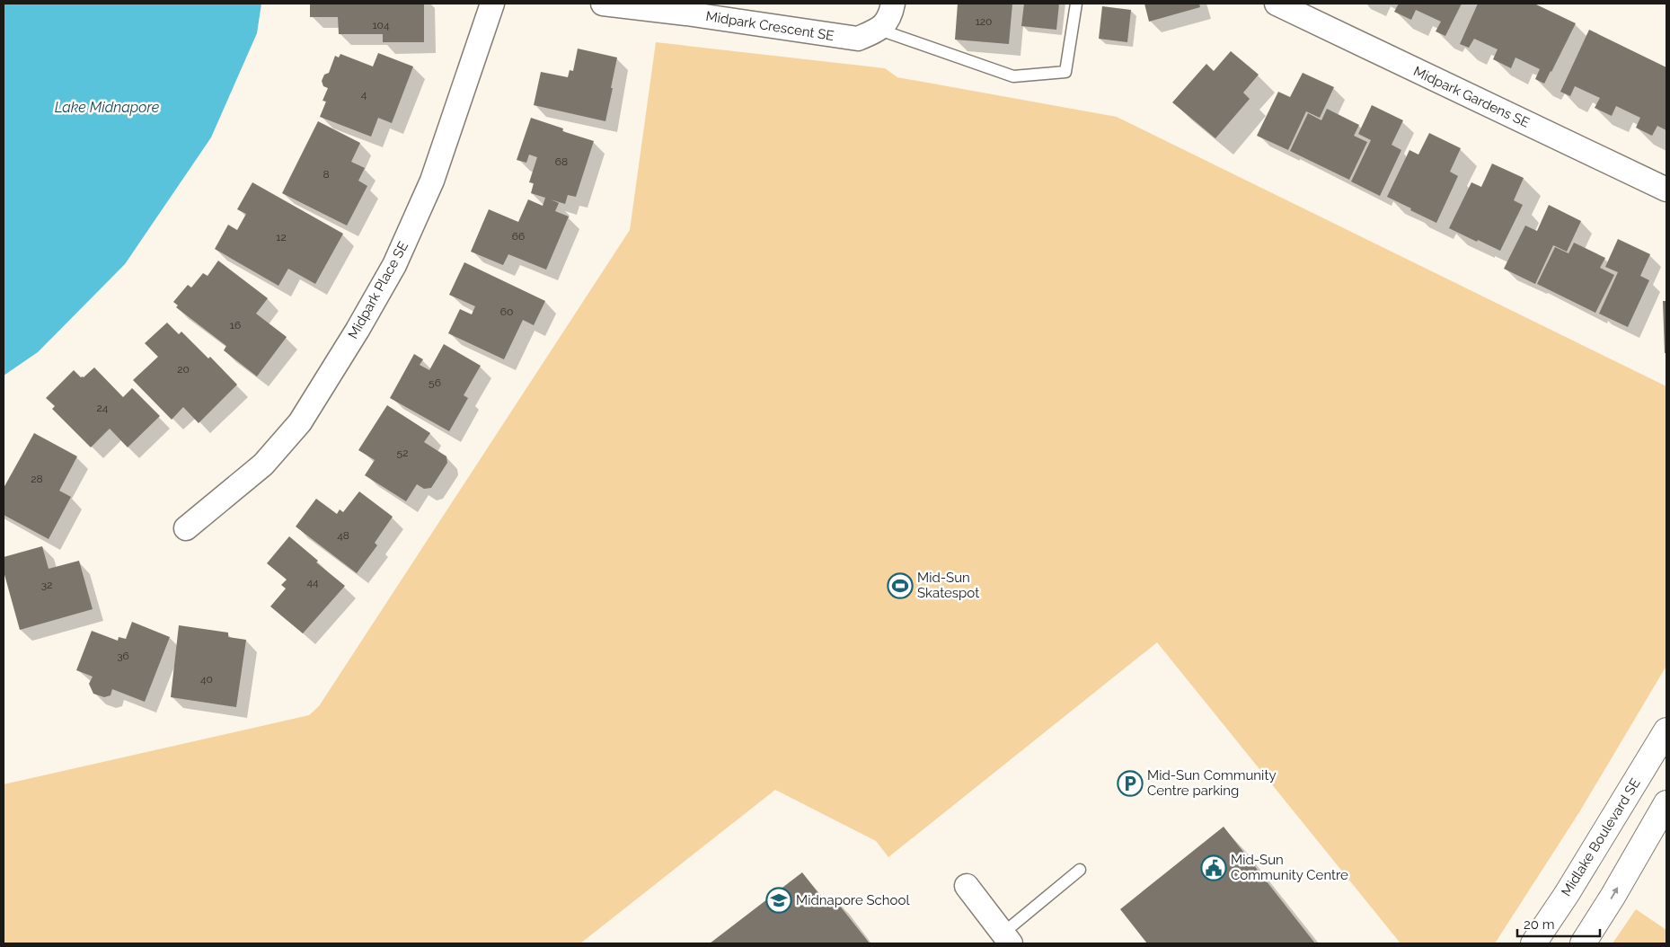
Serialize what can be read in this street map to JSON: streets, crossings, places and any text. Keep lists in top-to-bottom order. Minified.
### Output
{"streets":{"street":["Midpark Crescent SE","Midpark Gardens SE","Midpark Place SE","Midlake Boulevard SE"]},"water":["Lake Midnapore"],"places":{"sports":["Mid-Sun Skatespot"],"parking":["Mid-Sun Community Centre parking"],"public building":["Mid-Sun Community Centre"],"school or university":["Midnapore School"]},"house_numbers":["120","104","4","68","8","66","12","60","16","20","56","24","52","28","48","44","32","36","40"],"scale_bar":"20 m"}
